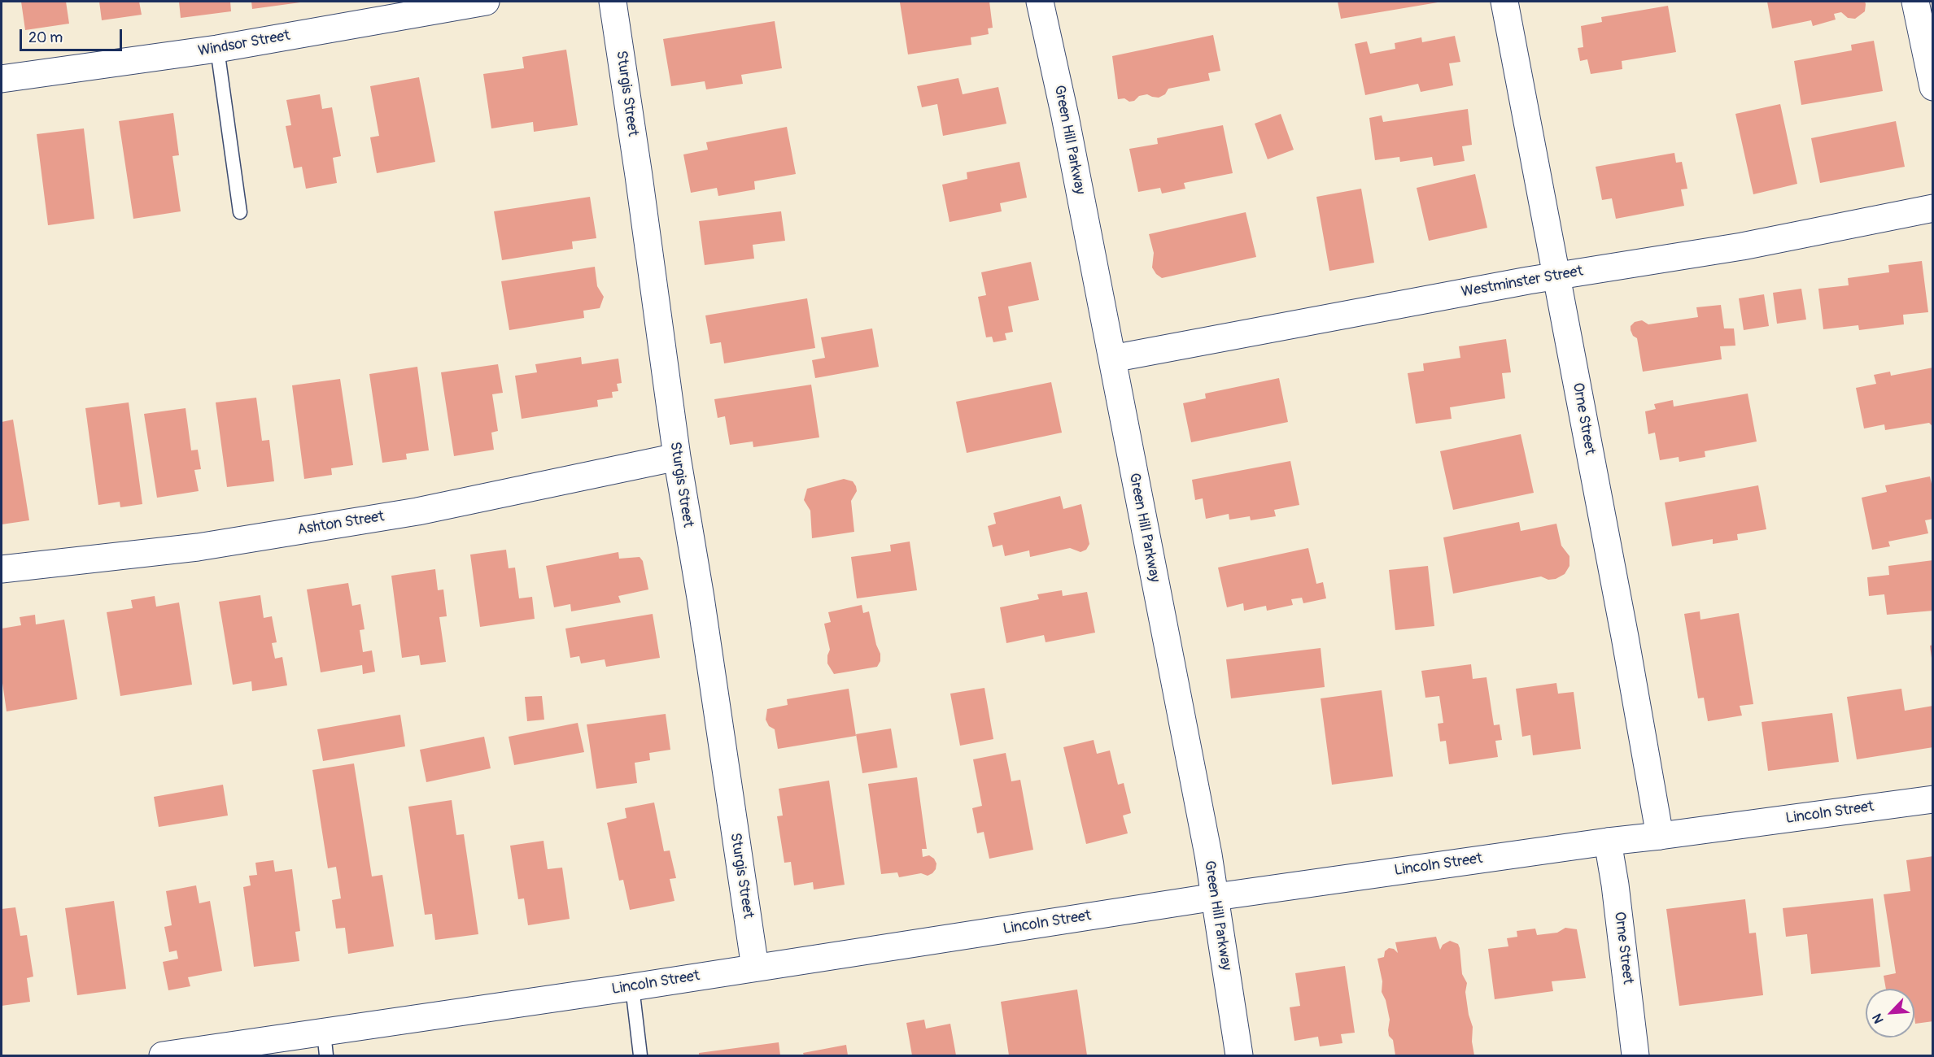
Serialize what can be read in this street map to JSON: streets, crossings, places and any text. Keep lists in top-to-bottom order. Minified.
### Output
{"streets":{"street":["Windsor Street","Sturgis Street","Green Hill Parkway","Westminster Street","Orne Street","Ashton Street","Lincoln Street"]},"crossings":[["Sturgis Street","Ashton Street"],["Sturgis Street","Lincoln Street"],["Green Hill Parkway","Westminster Street"],["Green Hill Parkway","Lincoln Street"],["Westminster Street","Orne Street"],["Orne Street","Lincoln Street"]],"scale_bar":"20 m","north":"bottom left"}
